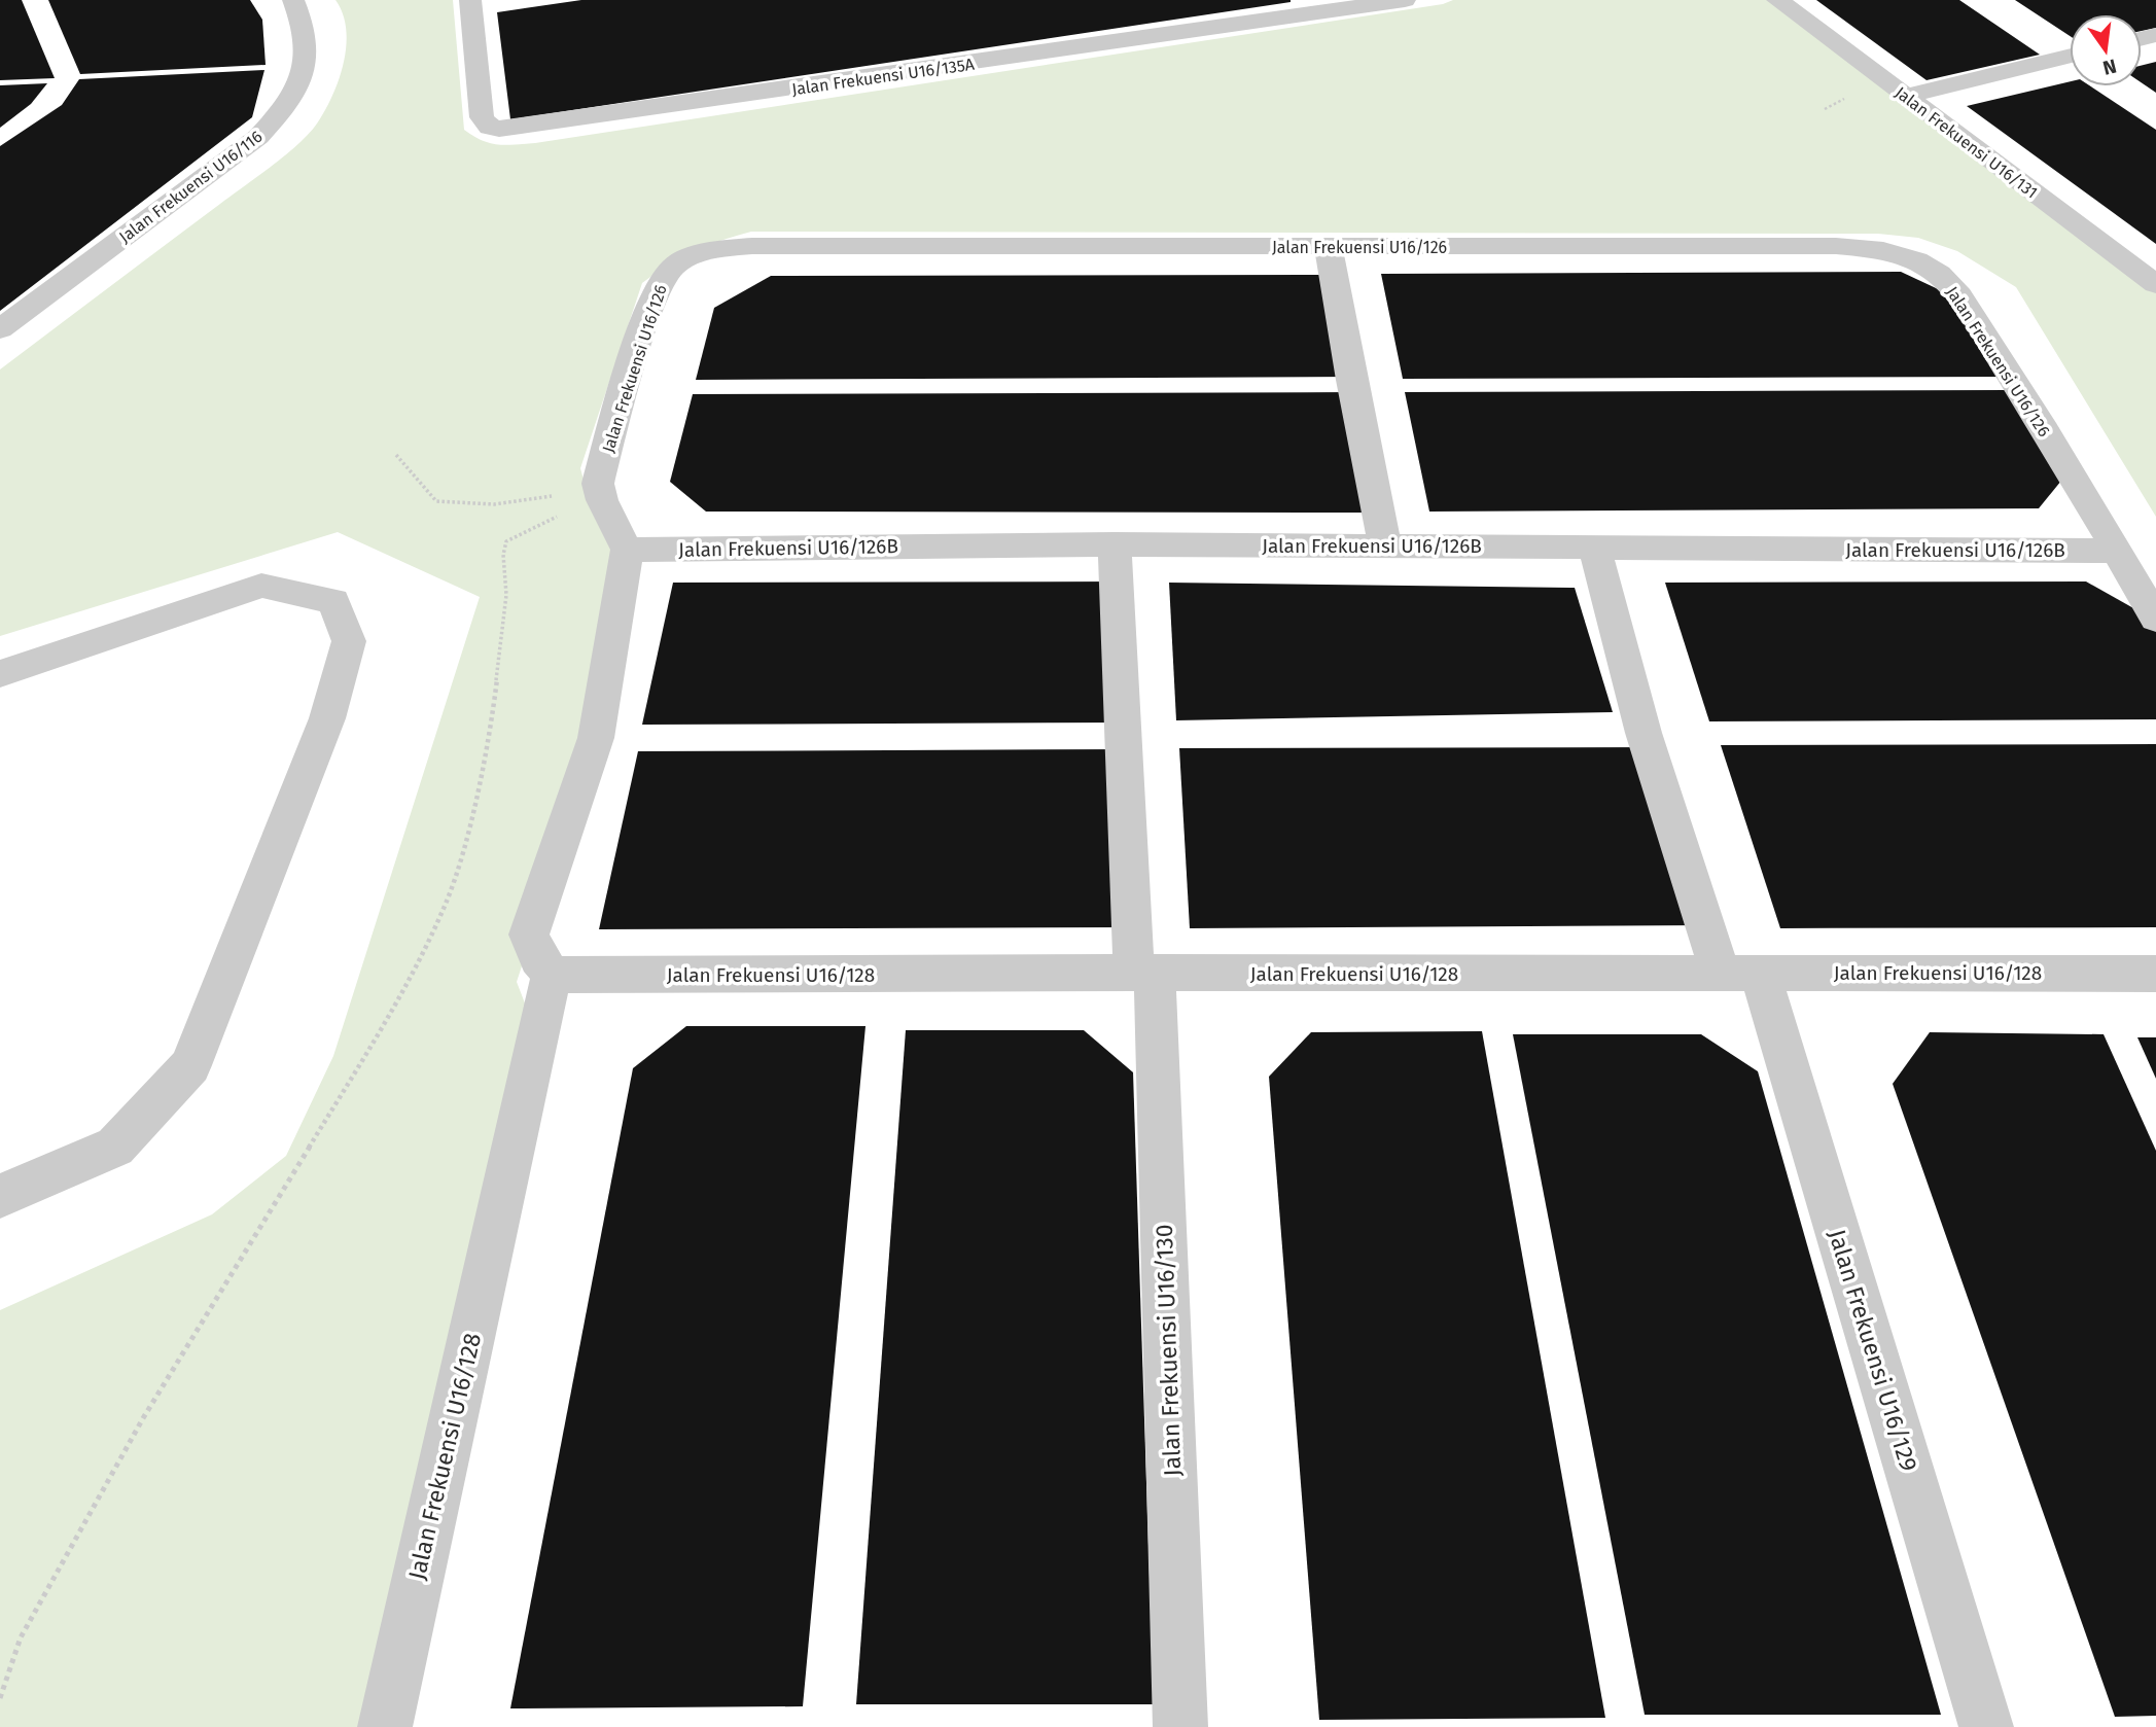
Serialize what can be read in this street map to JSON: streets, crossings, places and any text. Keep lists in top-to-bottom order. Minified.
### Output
{"streets":{"street":["Jalan Frekuensi U16/135A","Jalan Frekuensi U16/131","Jalan Frekuensi U16/116","Jalan Frekuensi U16/126","Jalan Frekuensi U16/126B","Jalan Frekuensi U16/128","Jalan Frekuensi U16/130","Jalan Frekuensi U16/129"]},"crossings":[["Jalan Frekuensi U16/126","Jalan Frekuensi U16/126B"],["Jalan Frekuensi U16/126B","Jalan Frekuensi U16/130"],["Jalan Frekuensi U16/126B","Jalan Frekuensi U16/129"],["Jalan Frekuensi U16/128","Jalan Frekuensi U16/130"],["Jalan Frekuensi U16/128","Jalan Frekuensi U16/129"]],"north":"bottom"}
